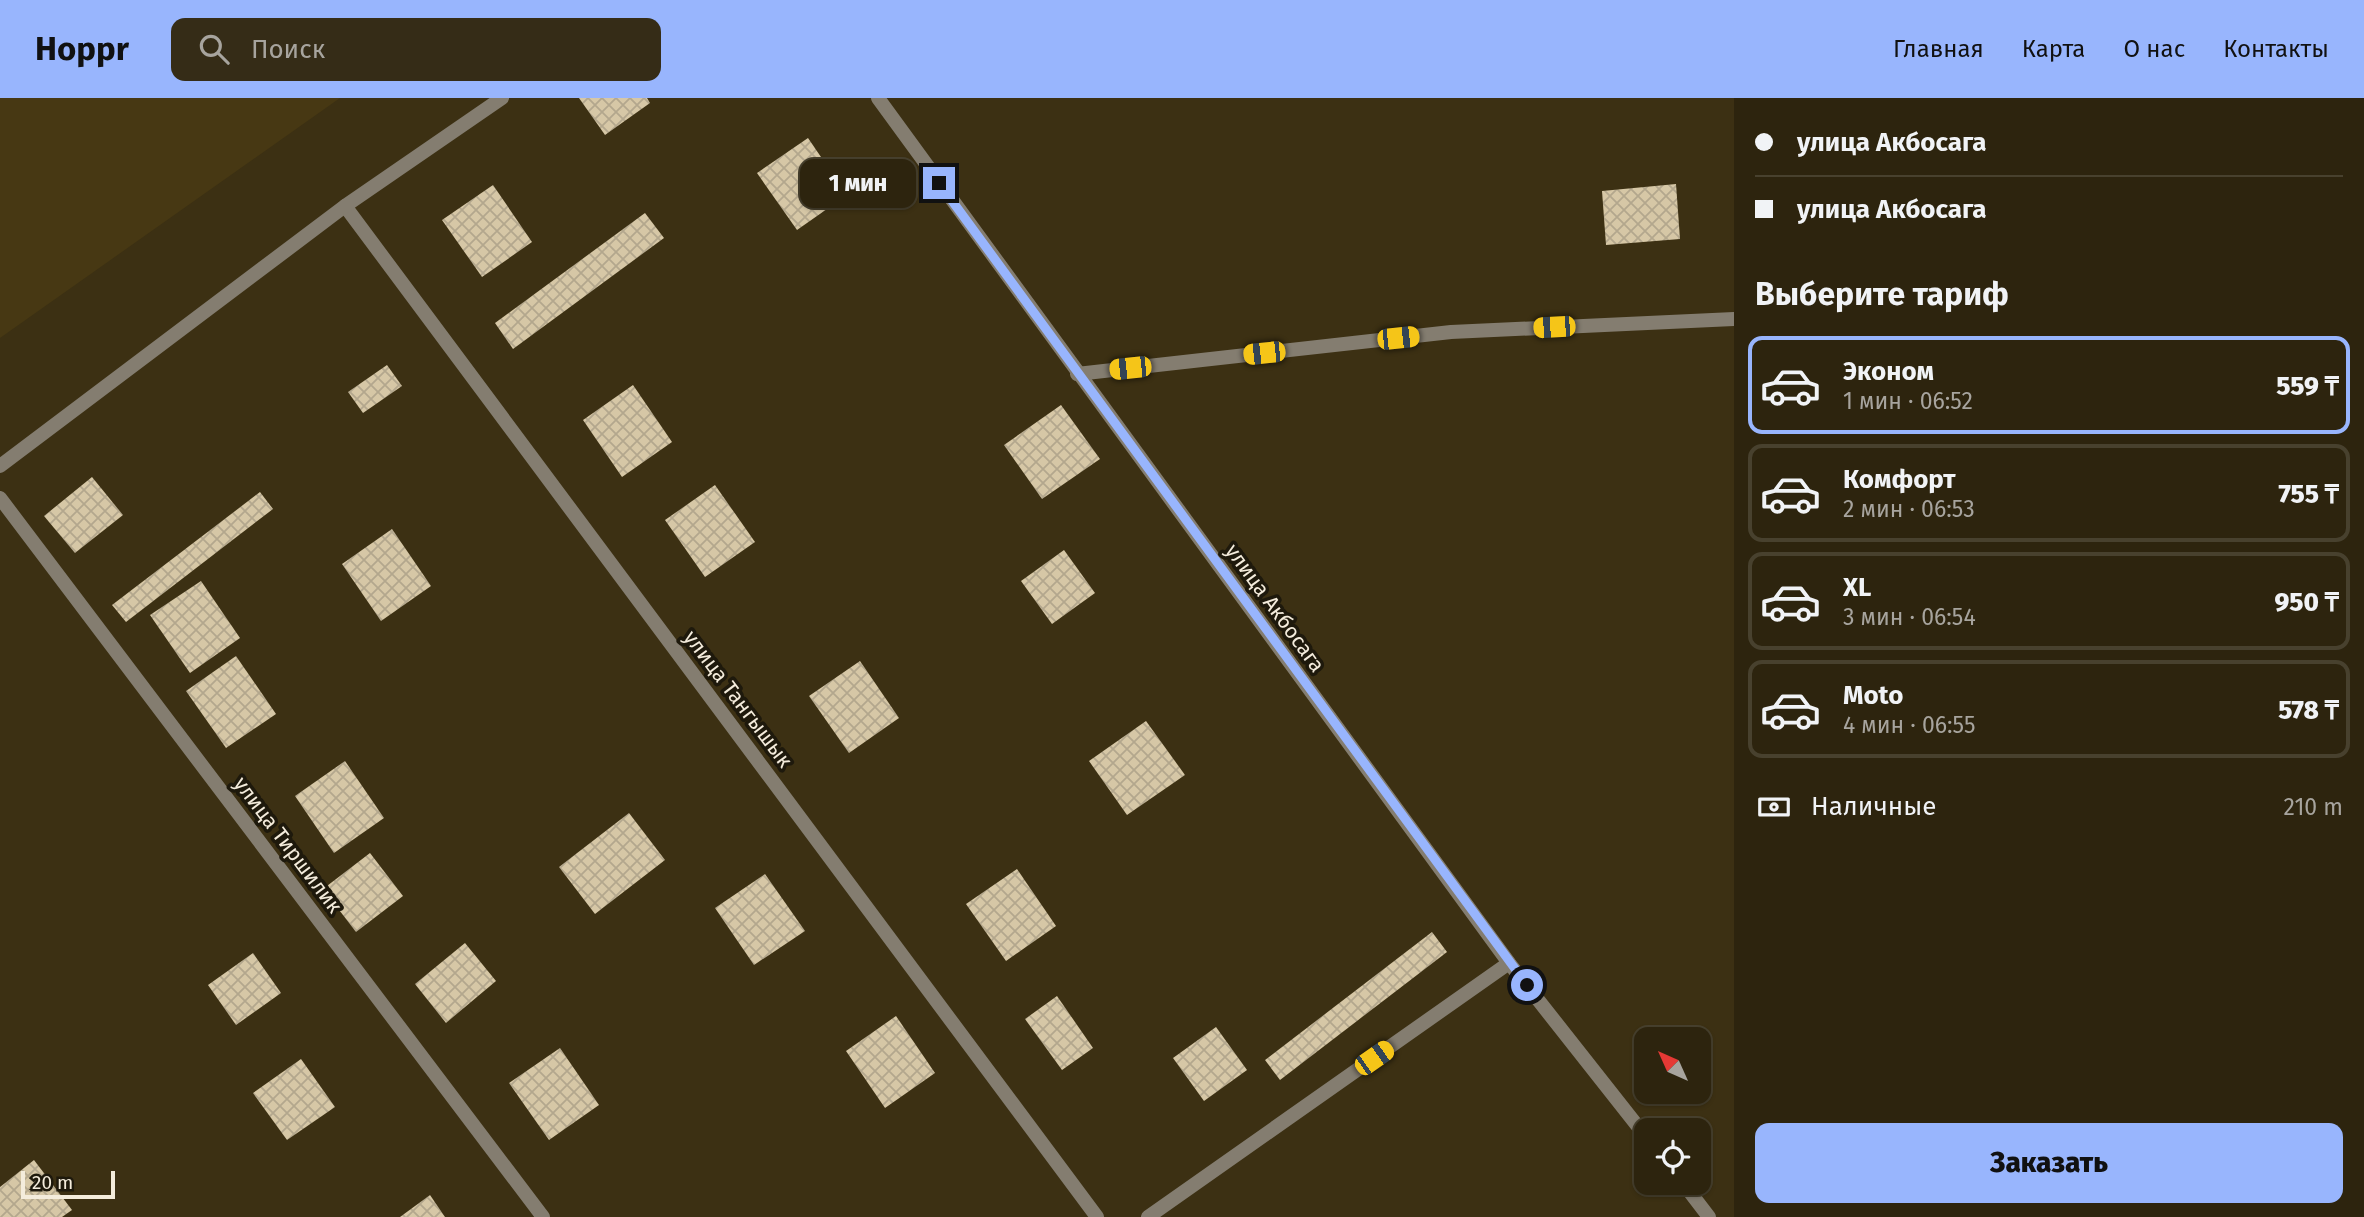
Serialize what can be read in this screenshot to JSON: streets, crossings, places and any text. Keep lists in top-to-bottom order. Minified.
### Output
{"streets":{"street":["улица Акбосага","улица Тангышык","улица Тиршилик"]},"scale_bar":"20 m","north":"top left","page":{"header":"Hoppr","search":"Поиск","nav":["Главная","Карта","О нас","Контакты"],"banner":["улица Акбосага","улица Акбосага"],"bubble":"1 мин","heading":"Выберите тариф","list":[{"name":"Эконом","note":"1 мин · 06:52","value":"559 ₸"},{"name":"Комфорт","note":"2 мин · 06:53","value":"755 ₸"},{"name":"XL","note":"3 мин · 06:54","value":"950 ₸"},{"name":"Moto","note":"4 мин · 06:55","value":"578 ₸"}],"pay":["Наличные","210 m"],"buttons":"Заказать","scale":"20 m"}}
